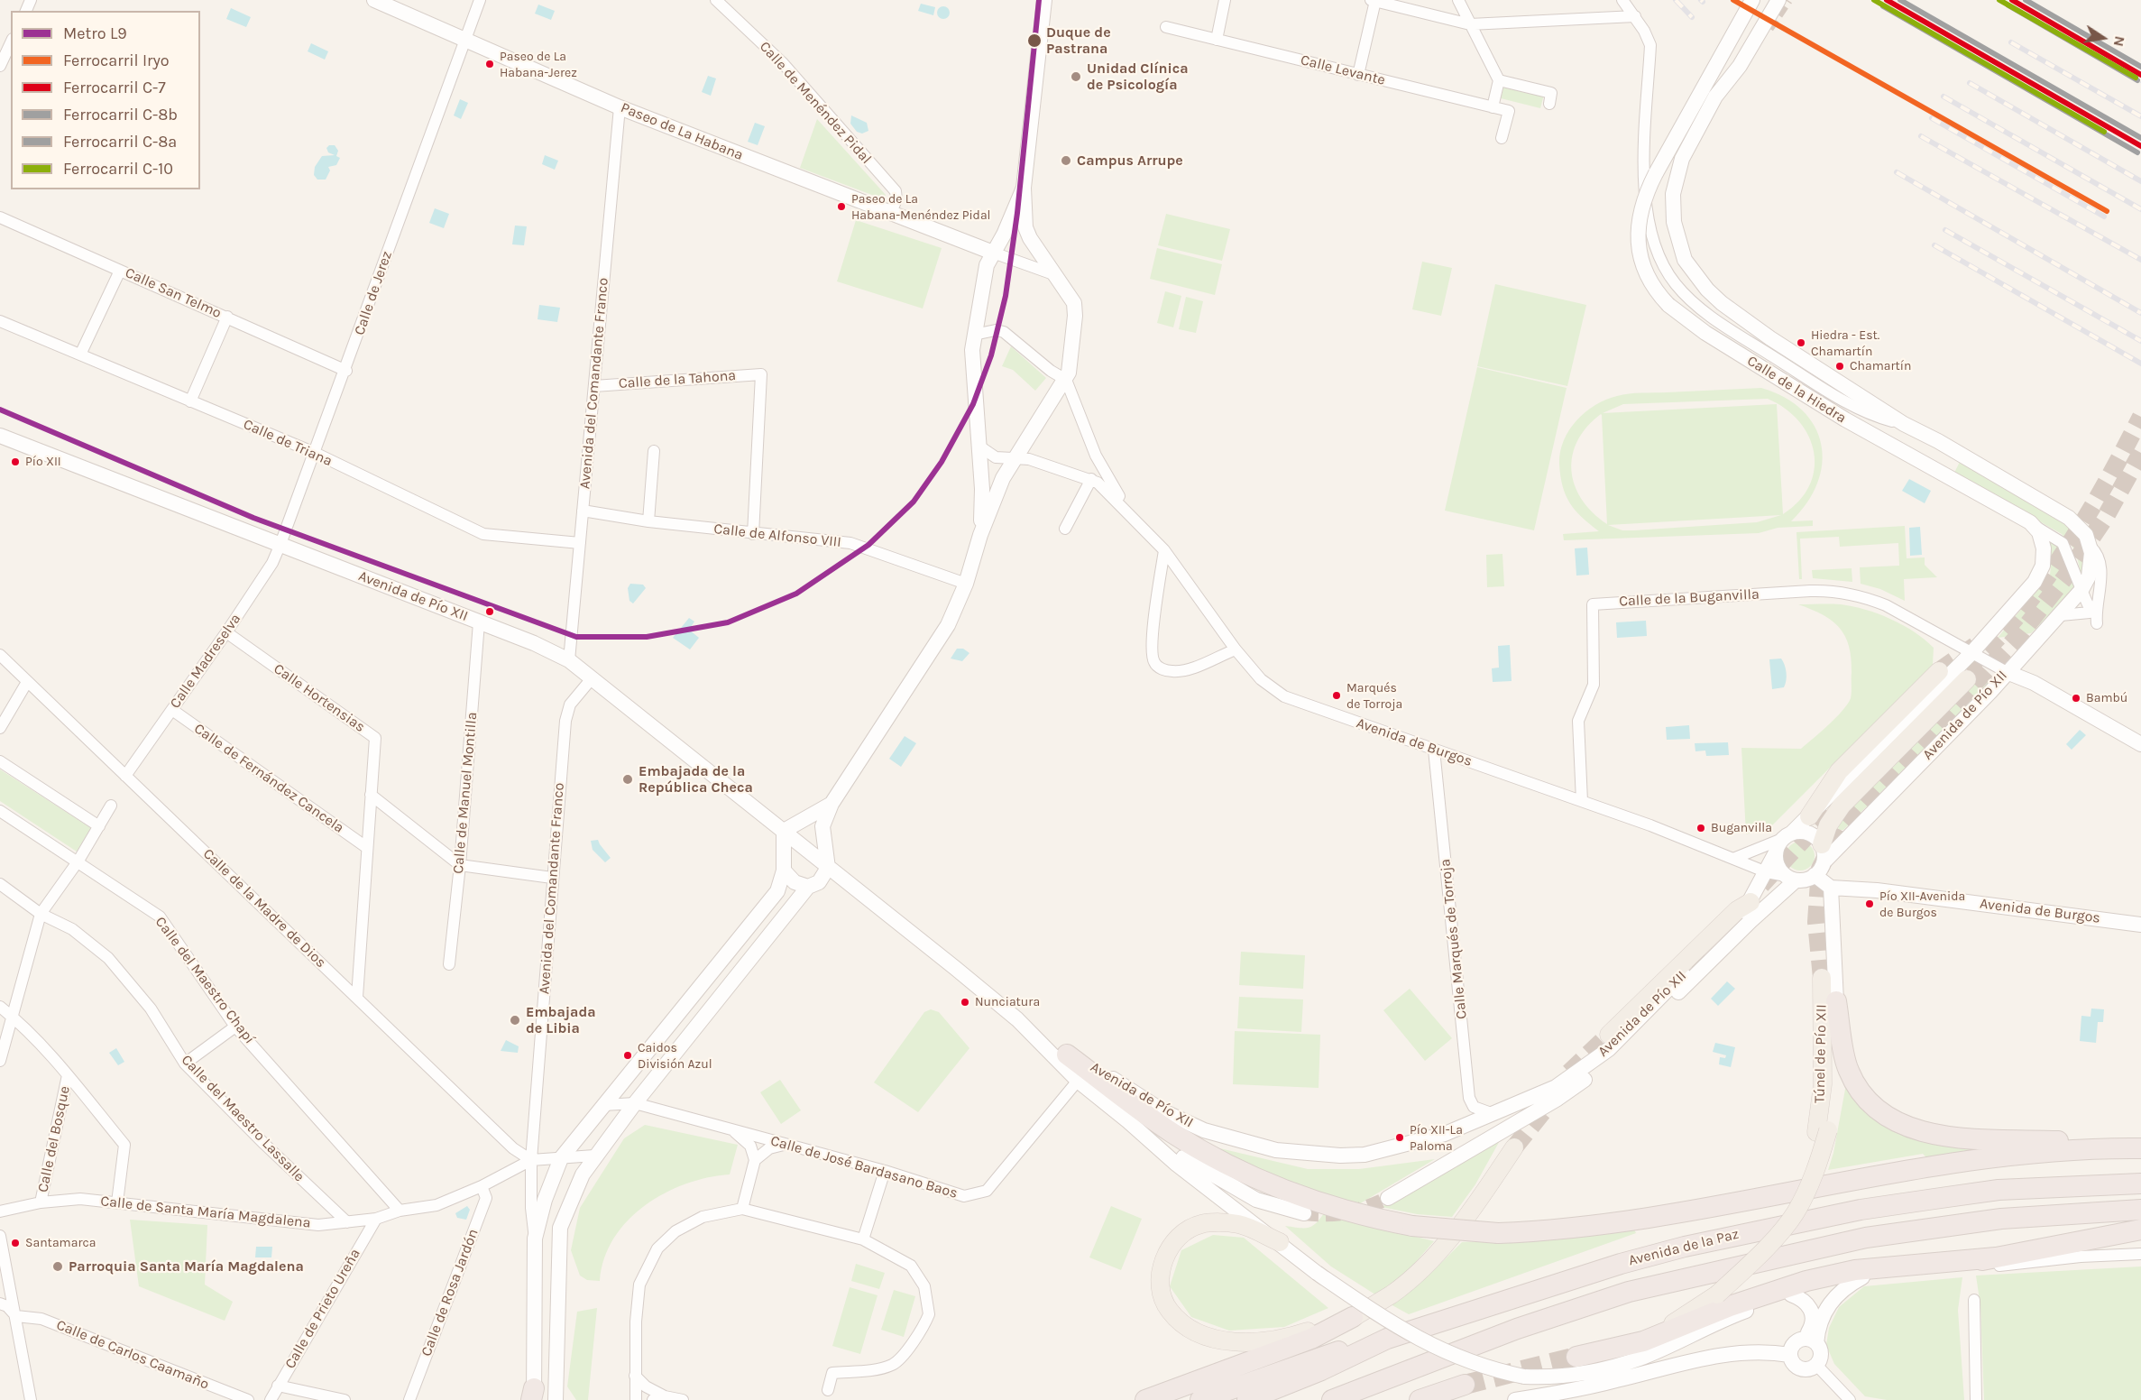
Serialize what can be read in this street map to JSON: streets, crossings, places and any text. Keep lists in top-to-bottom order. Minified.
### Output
{"streets":{"highway":["Avenida de la Paz"],"main road":["Paseo de La Habana","Calle de la Hiedra","Avenida de Pío XII","Avenida de Burgos","Túnel de Pío XII"],"street":["Calle Levante","Calle de Menéndez Pidal","Calle San Telmo","Calle de Jerez","Calle de la Tahona","Avenida del Comandante Franco","Calle de Triana","Calle de Alfonso VIII","Calle de la Buganvilla","Calle Madreselva","Calle Hortensias","Calle de Fernández Cancela","Calle de Manuel Montilla","Calle de la Madre de Dios","Calle Marqués de Torroja","Calle del Maestro Chapí","Calle del Maestro Lassalle","Calle del Bosque","Calle de José Bardasano Baos","Calle de Santa María Magdalena","Calle de Rosa Jardón","Calle de Prieto Ureña","Calle de Carlos Caamaño"]},"crossings":[["Calle de Menéndez Pidal","Paseo de La Habana"],["Paseo de La Habana","Calle de Jerez"],["Paseo de La Habana","Avenida del Comandante Franco"],["Calle San Telmo","Calle de Jerez"],["Calle de Jerez","Calle de Triana"],["Calle de Jerez","Avenida de Pío XII"],["Calle de Jerez","Calle Madreselva"],["Calle de la Tahona","Avenida del Comandante Franco"],["Calle de la Tahona","Calle de Alfonso VIII"],["Avenida del Comandante Franco","Calle de Triana"],["Avenida del Comandante Franco","Calle de Alfonso VIII"],["Avenida del Comandante Franco","Avenida de Pío XII"],["Avenida del Comandante Franco","Calle de la Madre de Dios"],["Avenida del Comandante Franco","Calle de Santa María Magdalena"],["Avenida de Pío XII","Calle de la Buganvilla"],["Avenida de Pío XII","Calle Madreselva"],["Avenida de Pío XII","Avenida de Burgos"],["Avenida de Pío XII","Calle de Manuel Montilla"],["Avenida de Pío XII","Calle Marqués de Torroja"],["Avenida de Pío XII","Calle de José Bardasano Baos"],["Calle de la Buganvilla","Avenida de Burgos"],["Calle Madreselva","Calle Hortensias"],["Calle Madreselva","Calle de Fernández Cancela"],["Calle Madreselva","Calle de la Madre de Dios"],["Calle Hortensias","Calle de Fernández Cancela"],["Calle Hortensias","Calle de la Madre de Dios"],["Avenida de Burgos","Calle Marqués de Torroja"],["Calle de la Madre de Dios","Calle de Santa María Magdalena"],["Calle del Maestro Chapí","Calle de Santa María Magdalena"],["Calle del Maestro Lassalle","Calle de Santa María Magdalena"],["Calle del Bosque","Calle de Santa María Magdalena"],["Calle de Santa María Magdalena","Calle de Rosa Jardón"],["Calle de Santa María Magdalena","Calle de Prieto Ureña"]],"places":["Duque de Pastrana","Paseo de La Habana-Jerez","Unidad Clínica de Psicología","Campus Arrupe","Paseo de La Habana-Menéndez Pidal","Hiedra - Est. Chamartín","Chamartín","Pío XII","Marqués de Torroja","Bambú","Embajada de la República Checa","Buganvilla","Pío XII-Avenida de Burgos","Nunciatura","Embajada de Libia","Caidos División Azul","Pío XII-La Paloma","Santamarca","Parroquia Santa María Magdalena"],"lines":["metro line L9","rail line Iryo","rail line C-7","rail line C-8a","rail line C-10","rail line C-8b"],"legend":["Metro L9","Ferrocarril Iryo","Ferrocarril C-7","Ferrocarril C-8b","Ferrocarril C-8a","Ferrocarril C-10"],"north":"right"}
